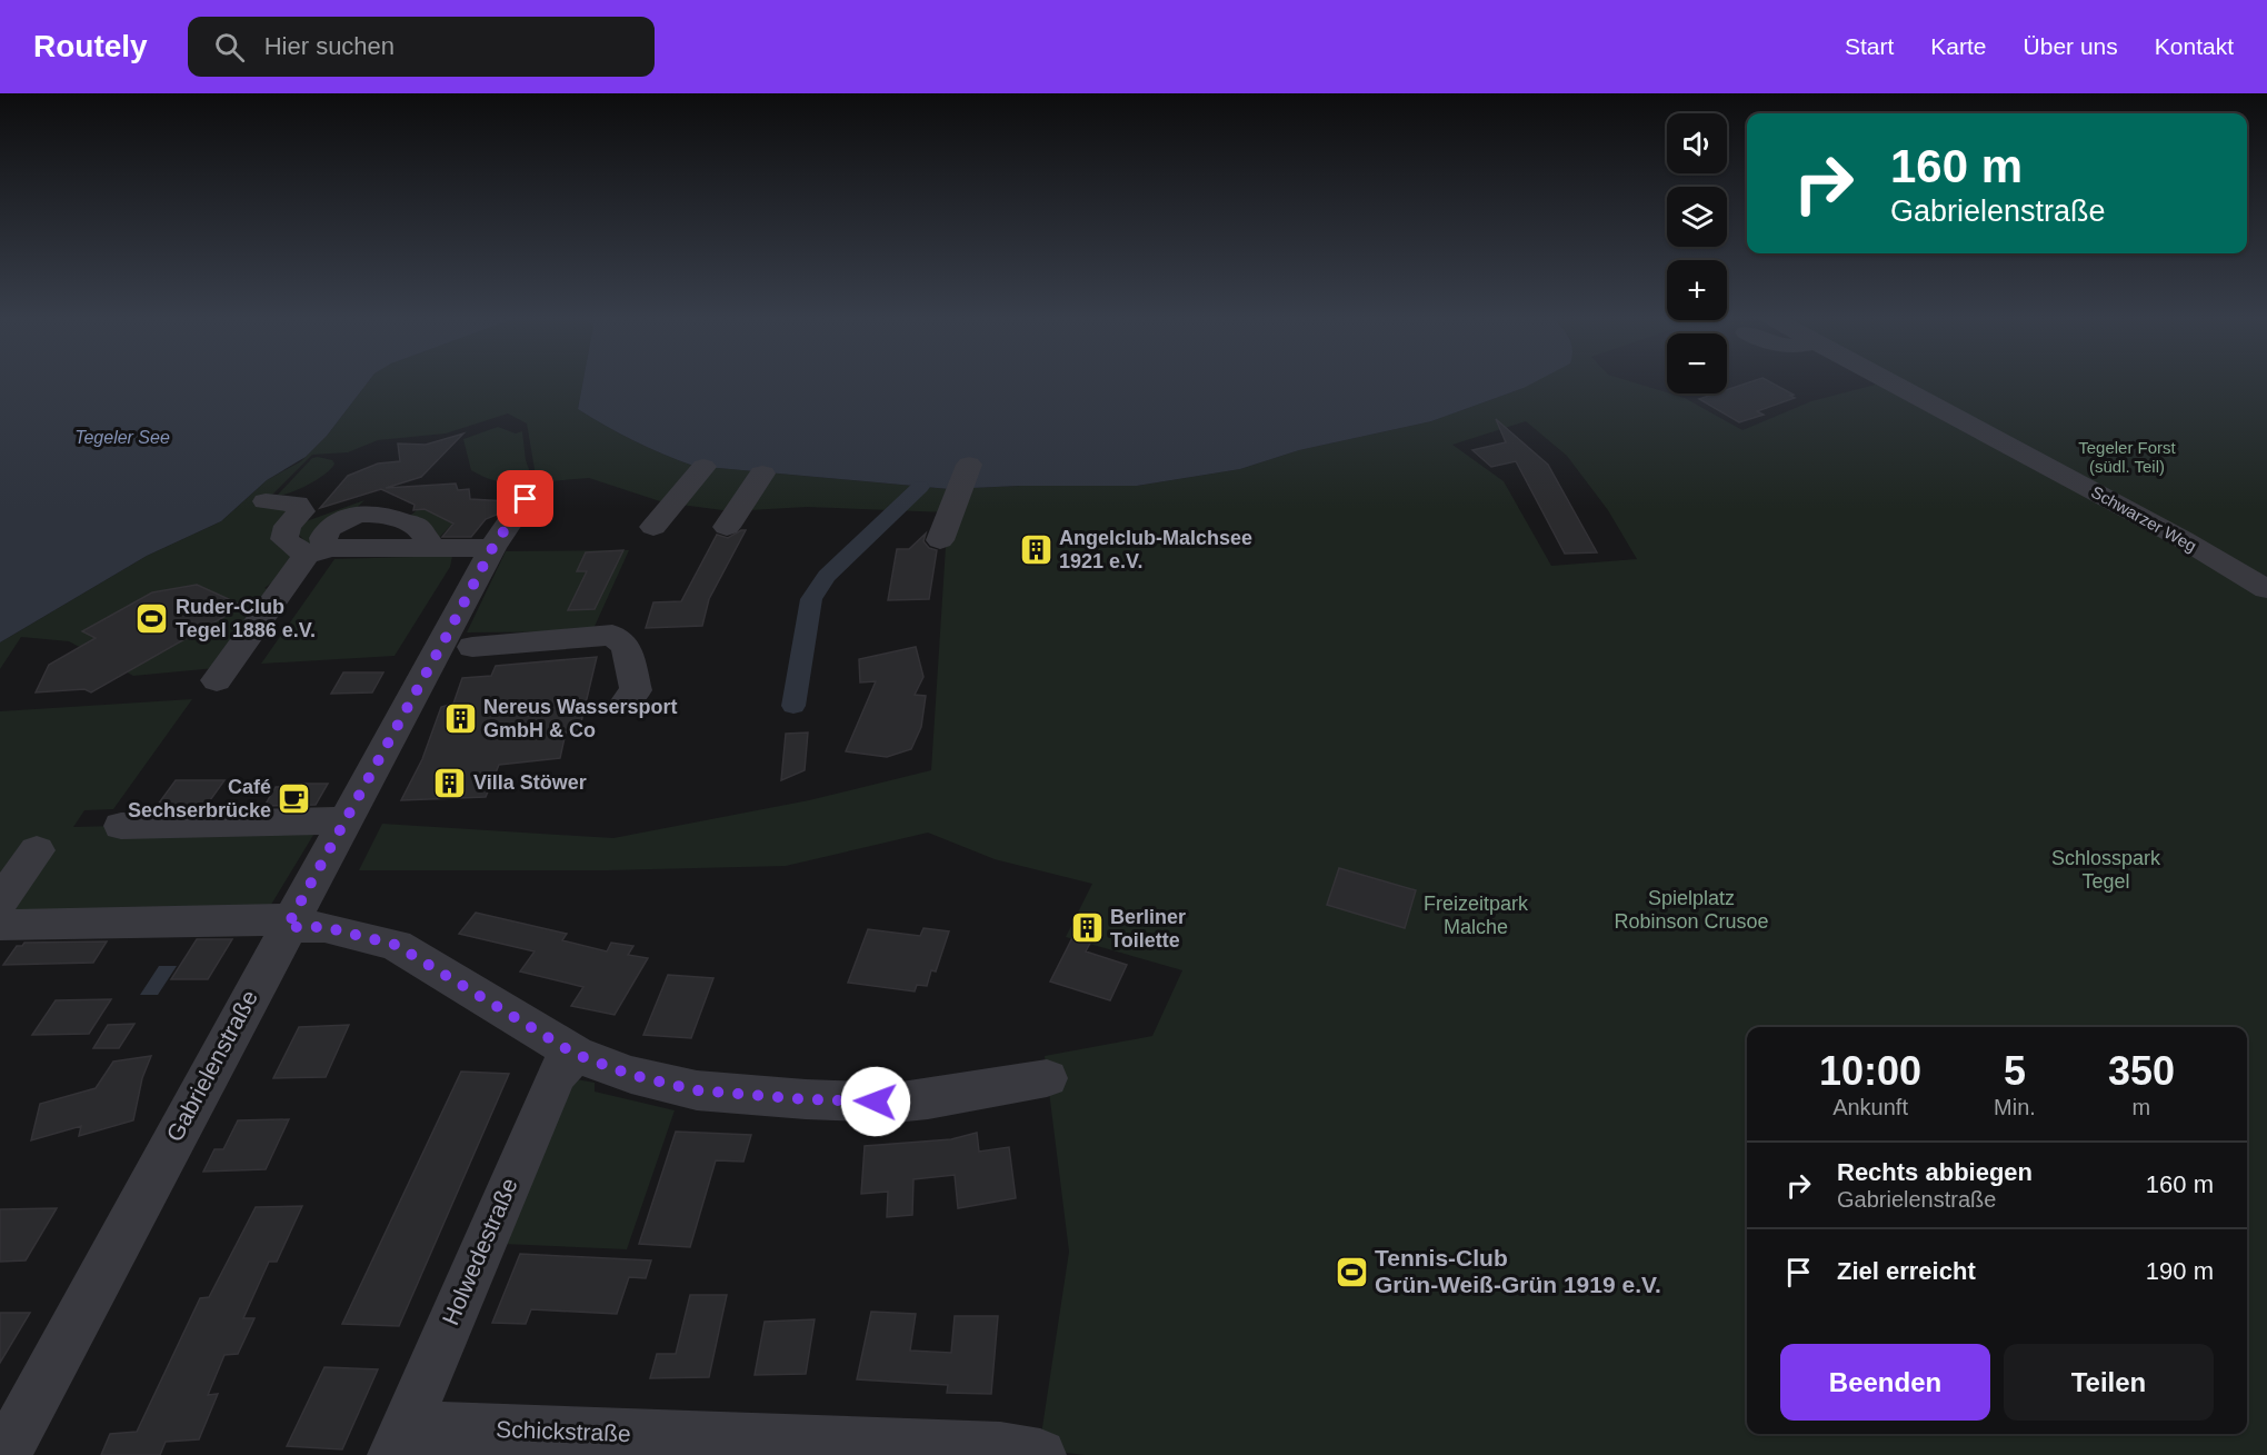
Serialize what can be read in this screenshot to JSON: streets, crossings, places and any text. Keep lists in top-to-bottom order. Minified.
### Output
{"streets":{"street":["Schwarzer Weg","Gabrielenstraße","Holwedestraße","Schickstraße"]},"crossings":[["Holwedestraße","Schickstraße"]],"water":["Tegeler See"],"parks":["Tegeler Forst (südl. Teil)","Schlosspark Tegel","Spielplatz Robinson Crusoe","Freizeitpark Malche"],"places":{"building":["Angelclub-Malchsee 1921 e.V.","Nereus Wassersport GmbH & Co","Villa Stöwer","Berliner Toilette"],"sports":["Ruder-Club Tegel 1886 e.V.","Tennis-Club Grün-Weiß-Grün 1919 e.V."],"cafe":["Café Sechserbrücke"]},"page":{"header":"Routely","search":"Hier suchen","nav":["Start","Karte","Über uns","Kontakt"],"map_buttons":["+","−"],"turn":["160 m","Gabrielenstraße"],"eta":["10:00","Ankunft","5","Min.","350","m"],"list":[{"name":"Rechts abbiegen","note":"Gabrielenstraße","value":"160 m"},{"name":"Ziel erreicht","value":"190 m"}],"buttons":["Beenden","Teilen"]}}
